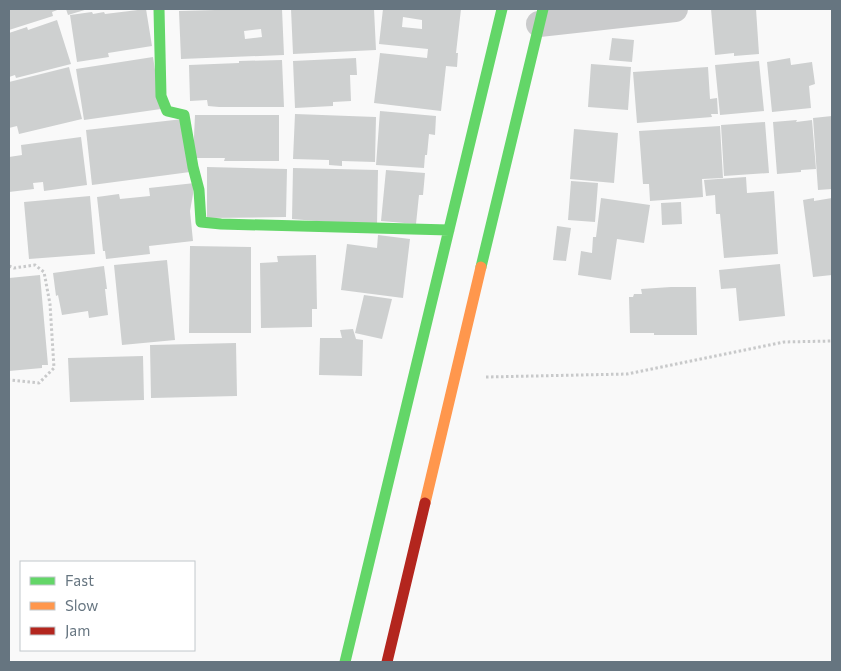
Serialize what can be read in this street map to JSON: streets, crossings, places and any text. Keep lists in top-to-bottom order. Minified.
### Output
{"legend":["Fast","Slow","Jam"]}
